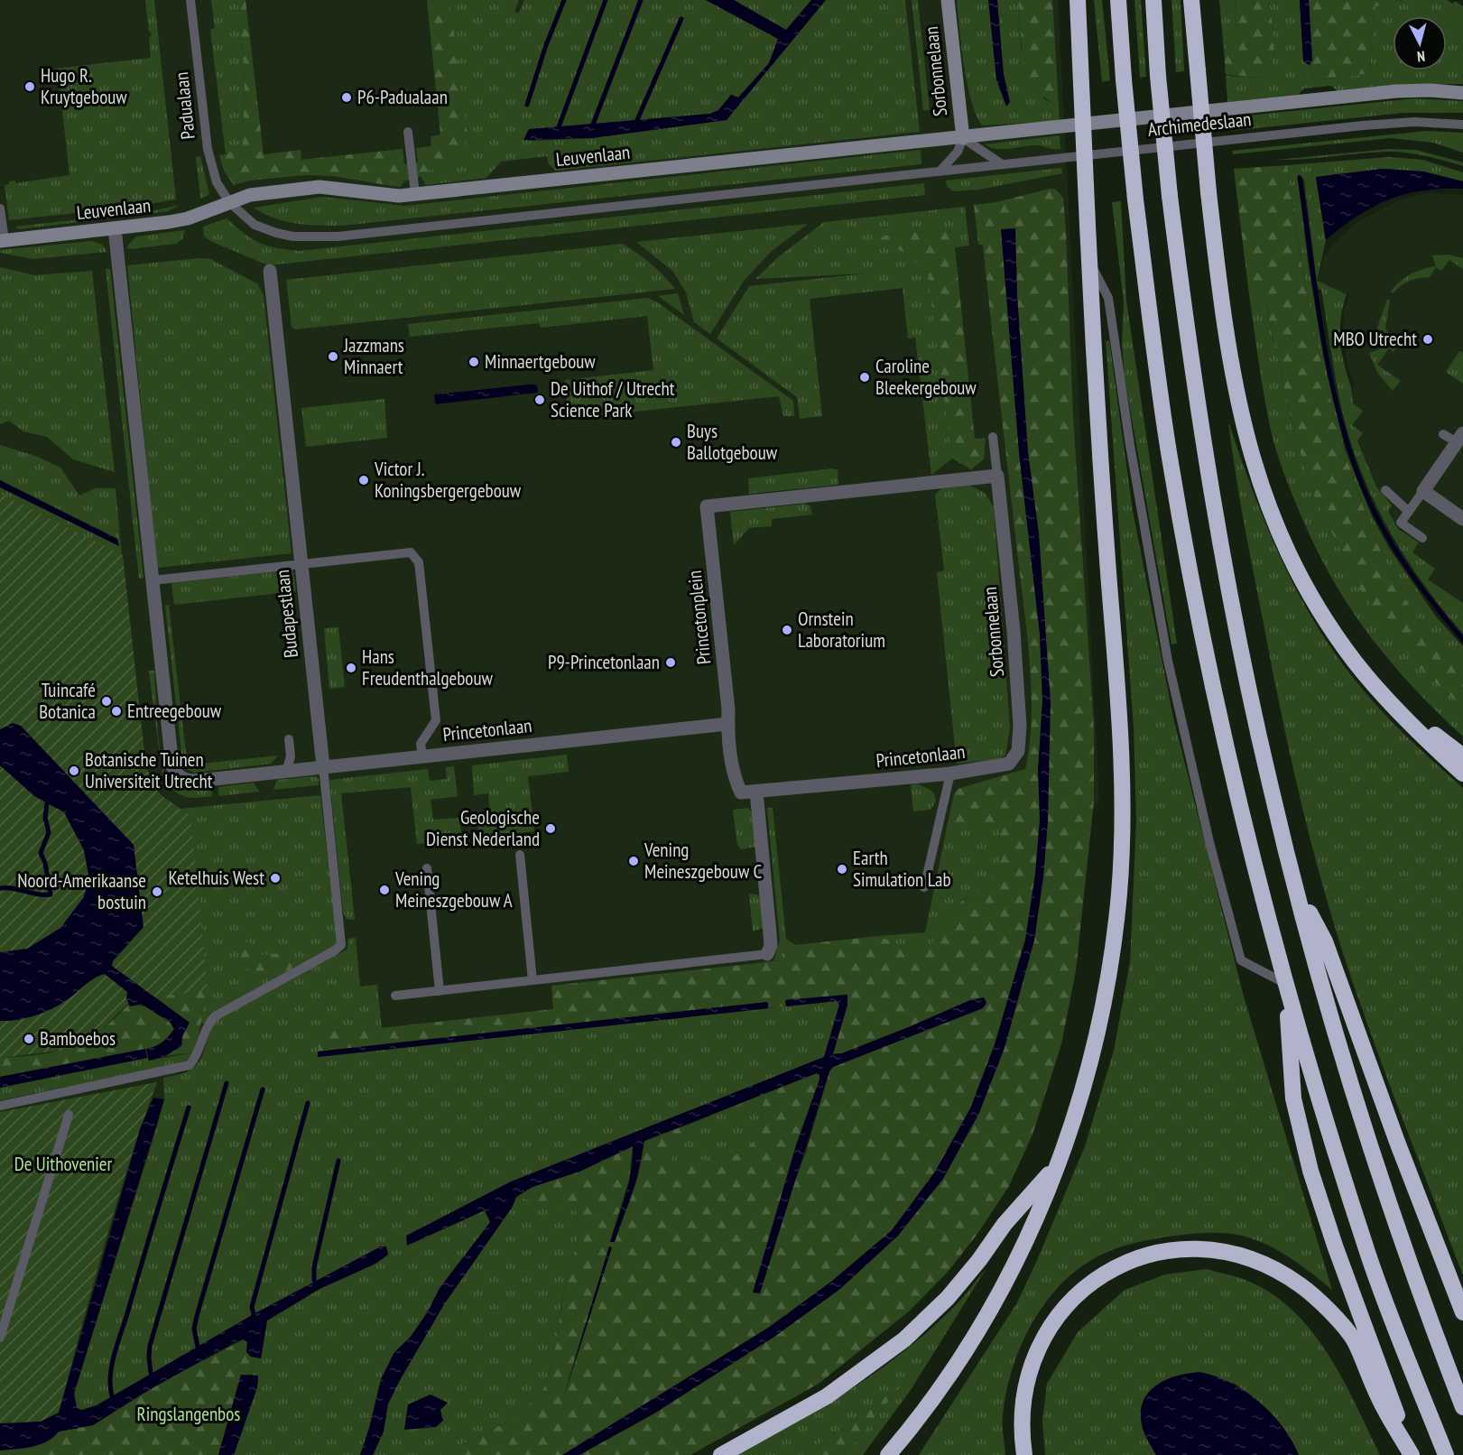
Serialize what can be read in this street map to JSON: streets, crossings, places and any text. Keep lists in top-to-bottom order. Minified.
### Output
{"streets":{"main road":["Sorbonnelaan","Archimedeslaan","Leuvenlaan"],"street":["Budapestlaan","Princetonplein","Princetonlaan"],"lane":["Padualaan"]},"crossings":[["Sorbonnelaan","Archimedeslaan"],["Sorbonnelaan","Leuvenlaan"],["Sorbonnelaan","Princetonplein"],["Sorbonnelaan","Princetonlaan"],["Padualaan","Leuvenlaan"],["Archimedeslaan","Leuvenlaan"],["Budapestlaan","Princetonlaan"],["Princetonplein","Princetonlaan"]],"parks":["De Uithovenier","Ringslangenbos"],"places":["Hugo R. Kruytgebouw","P6-Padualaan","MBO Utrecht","Jazzmans Minnaert","Minnaertgebouw","Caroline Bleekergebouw","De Uithof / Utrecht Science Park","Buys Ballotgebouw","Victor J. Koningsbergergebouw","Ornstein Laboratorium","P9-Princetonlaan","Hans Freudenthalgebouw","Tuincafé Botanica","Entreegebouw","Botanische Tuinen Universiteit Utrecht","Geologische Dienst Nederland","Vening Meineszgebouw C","Earth Simulation Lab","Ketelhuis West","Vening Meineszgebouw A","Noord-Amerikaanse bostuin","Bamboebos"],"north":"bottom"}
